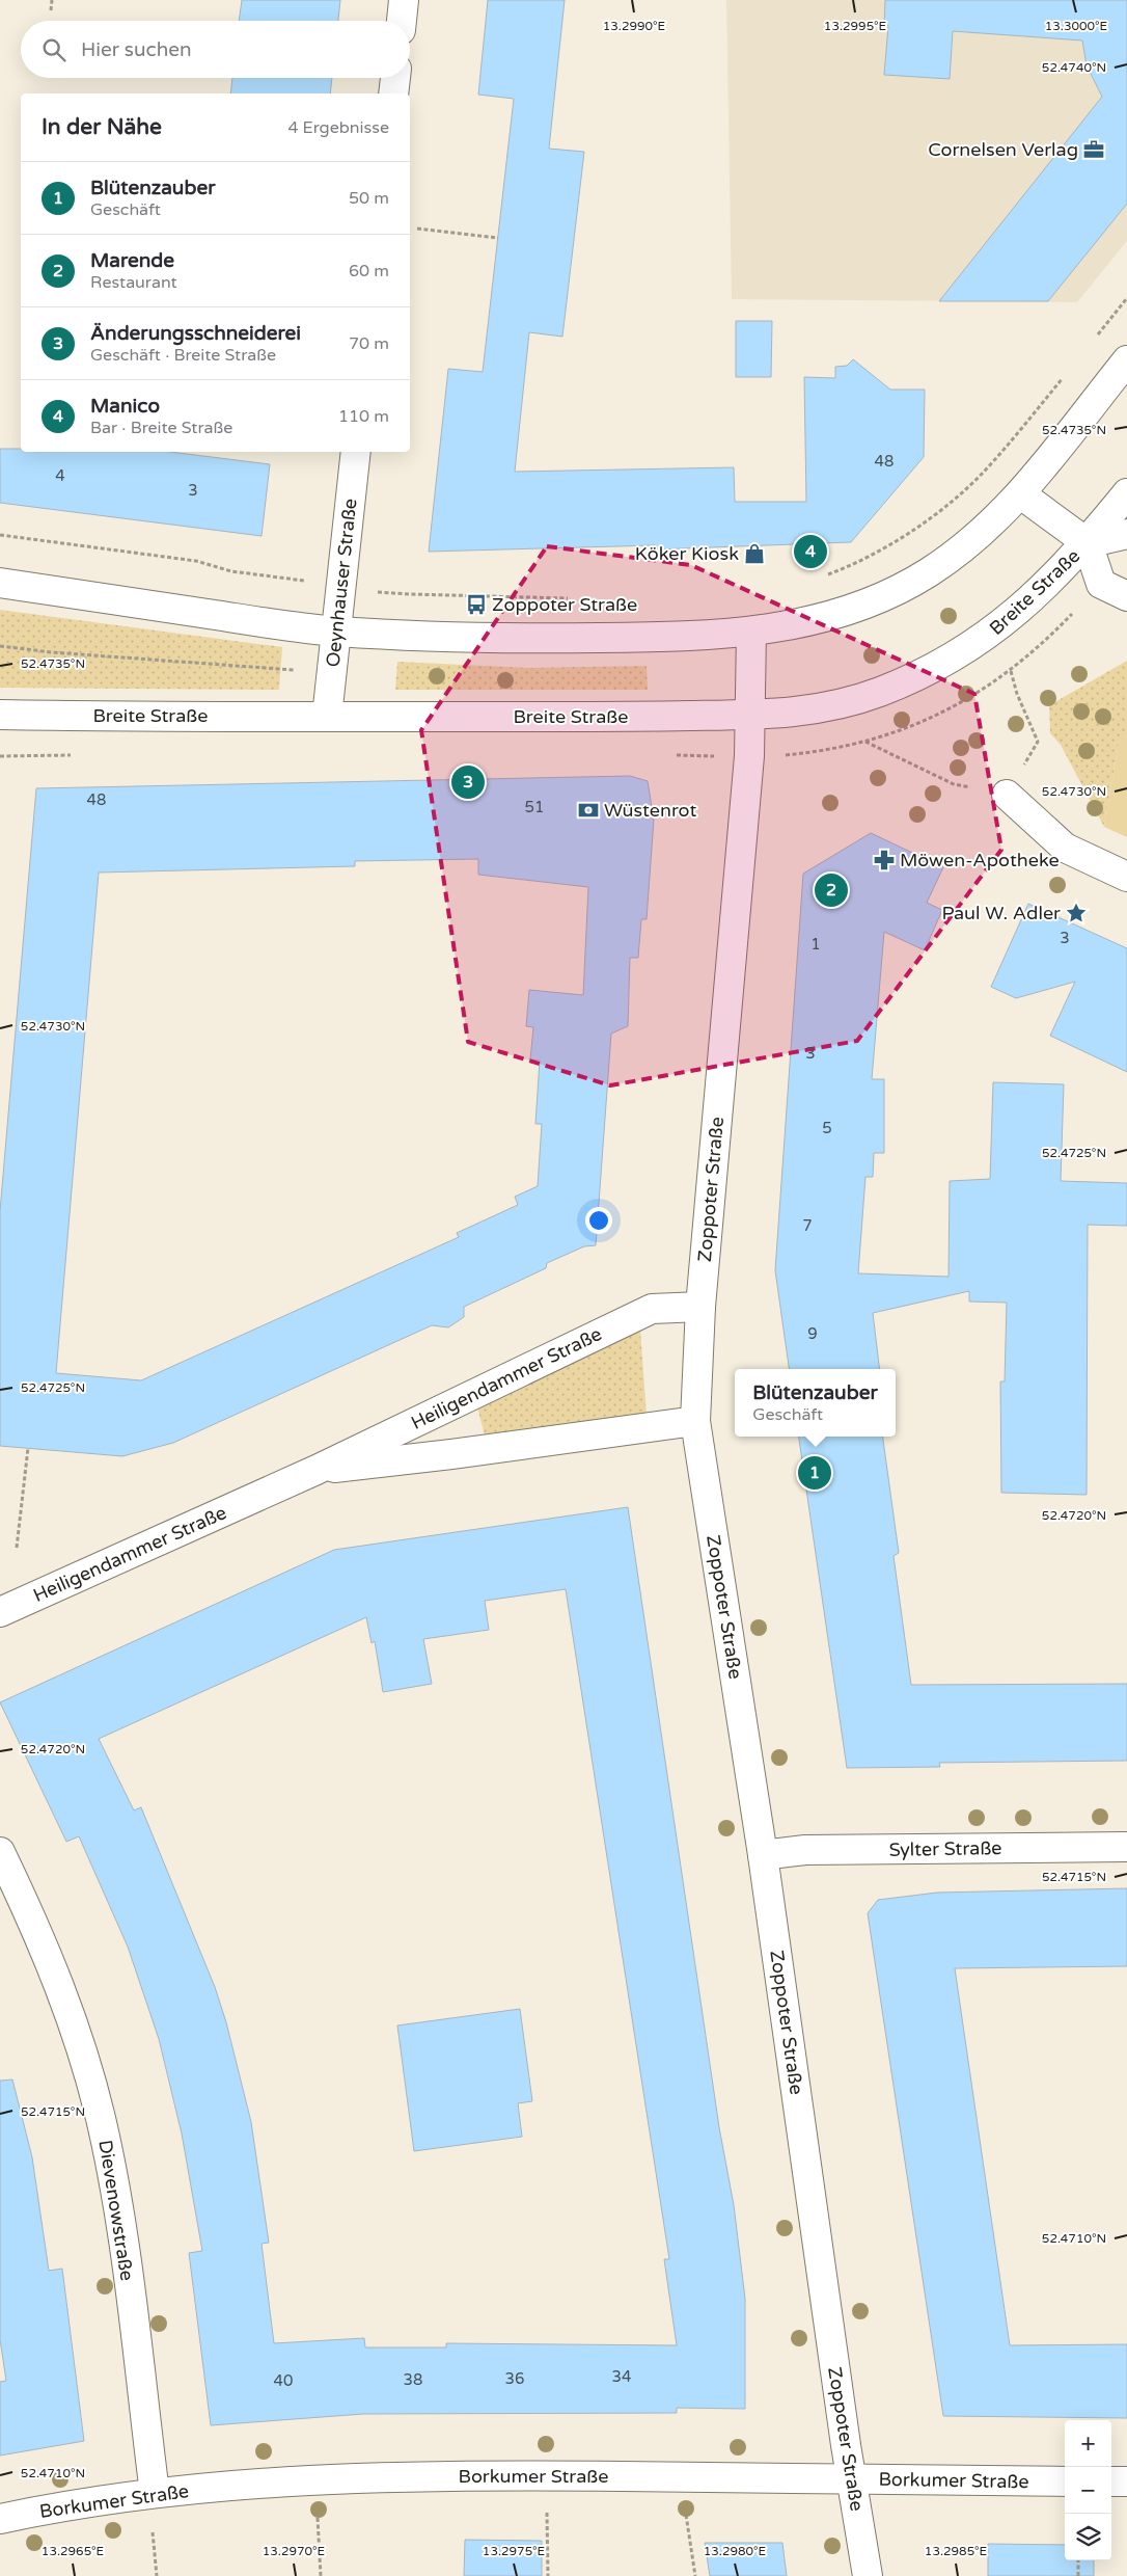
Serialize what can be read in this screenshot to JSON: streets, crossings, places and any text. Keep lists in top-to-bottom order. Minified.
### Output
{"streets":{"street":["Oeynhauser Straße","Breite Straße","Zoppoter Straße","Heiligendammer Straße","Sylter Straße","Dievenowstraße","Borkumer Straße"]},"crossings":[["Oeynhauser Straße","Breite Straße"],["Breite Straße","Zoppoter Straße"],["Zoppoter Straße","Heiligendammer Straße"],["Zoppoter Straße","Sylter Straße"],["Zoppoter Straße","Borkumer Straße"],["Dievenowstraße","Borkumer Straße"]],"places":{"office":["Cornelsen Verlag"],"shop":["Köker Kiosk"],"bus stop":["Zoppoter Straße"],"bank":["Wüstenrot"],"pharmacy":["Möwen-Apotheke"],"place":["Paul W. Adler"]},"house_numbers":["48","4","3","48","51","3","1","3","5","7","9","34","36","38","40"],"page":{"search":"Hier suchen","heading":["In der Nähe","4 Ergebnisse"],"list":[{"mark":"1","name":"Blütenzauber","note":"Geschäft","value":"50 m"},{"mark":"2","name":"Marende","note":"Restaurant","value":"60 m"},{"mark":"3","name":"Änderungsschneiderei","note":"Geschäft · Breite Straße","value":"70 m"},{"mark":"4","name":"Manico","note":"Bar · Breite Straße","value":"110 m"}],"pins":["4","3","2","1"],"popup":["Blütenzauber","Geschäft"],"map_buttons":["+","−"]},"coordinates":["13.2990°E","13.2995°E","13.3000°E","52.4740°N","52.4735°N","52.4730°N","52.4725°N","52.4720°N","52.4715°N","52.4710°N","13.2965°E","13.2970°E","13.2975°E","13.2980°E","13.2985°E"]}
